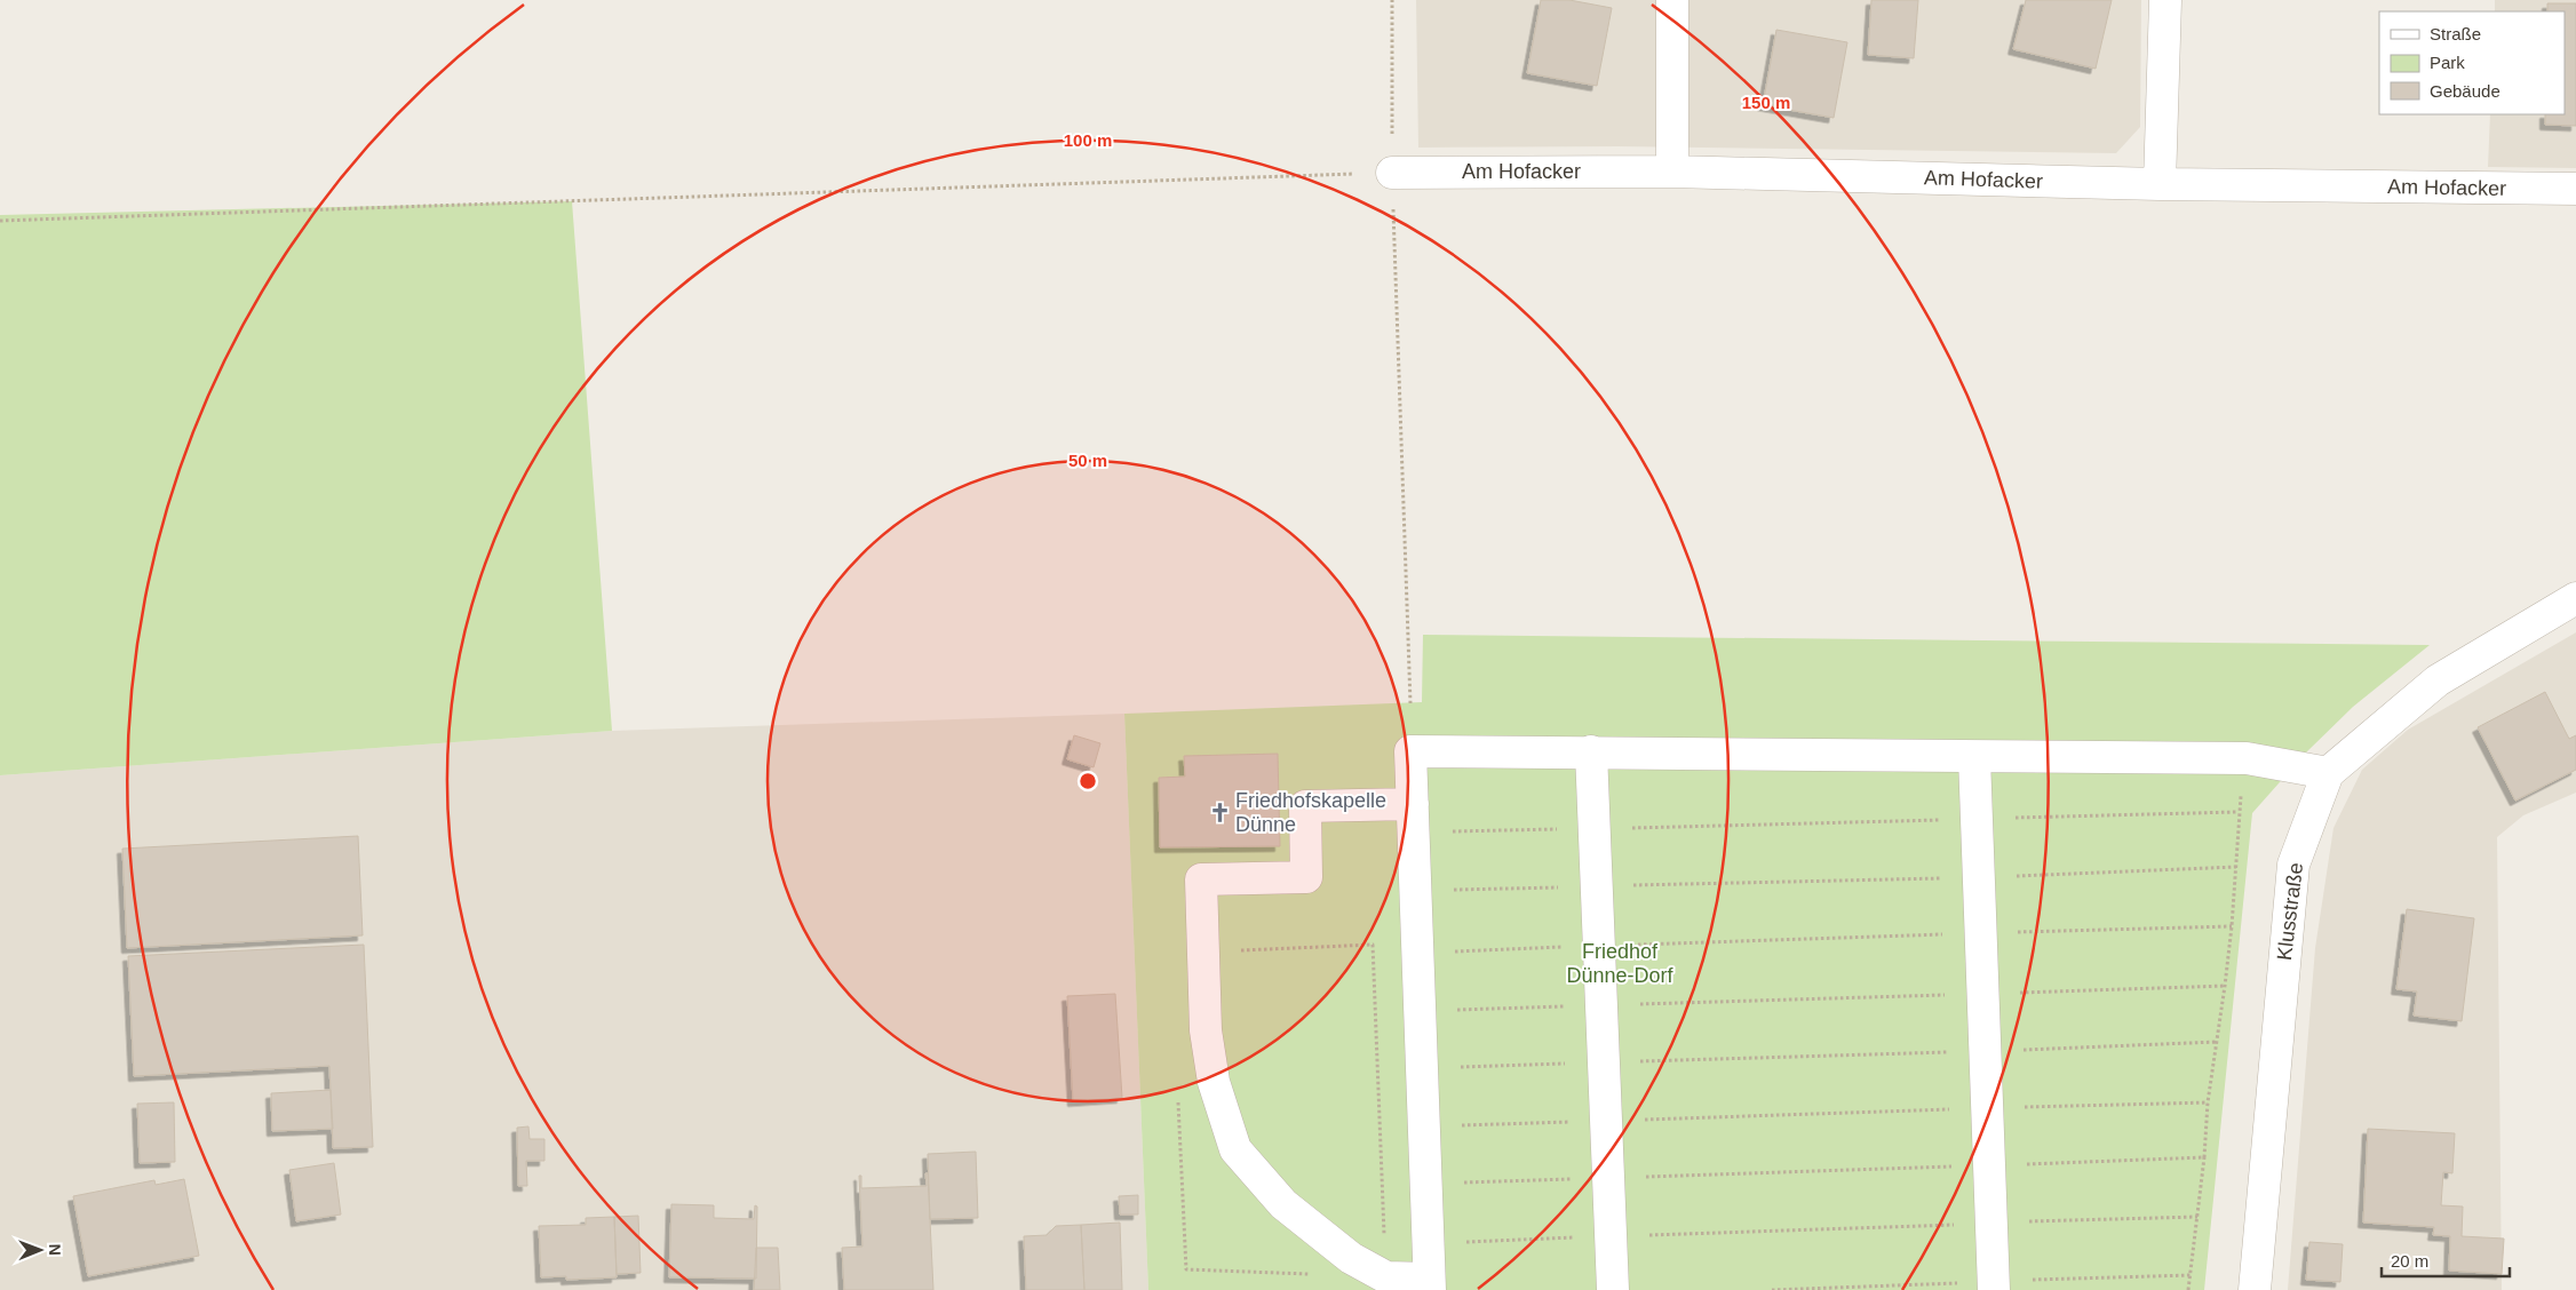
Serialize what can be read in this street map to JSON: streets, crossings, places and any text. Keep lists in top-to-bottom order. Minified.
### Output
{"streets":{"street":["Am Hofacker","Klusstraße"]},"parks":["Friedhof Dünne-Dorf"],"places":{"church":["Friedhofskapelle Dünne"]},"legend":["Straße","Park","Gebäude"],"scale_bar":"20 m","north":"right","rings":["150 m","100 m","50 m"]}
